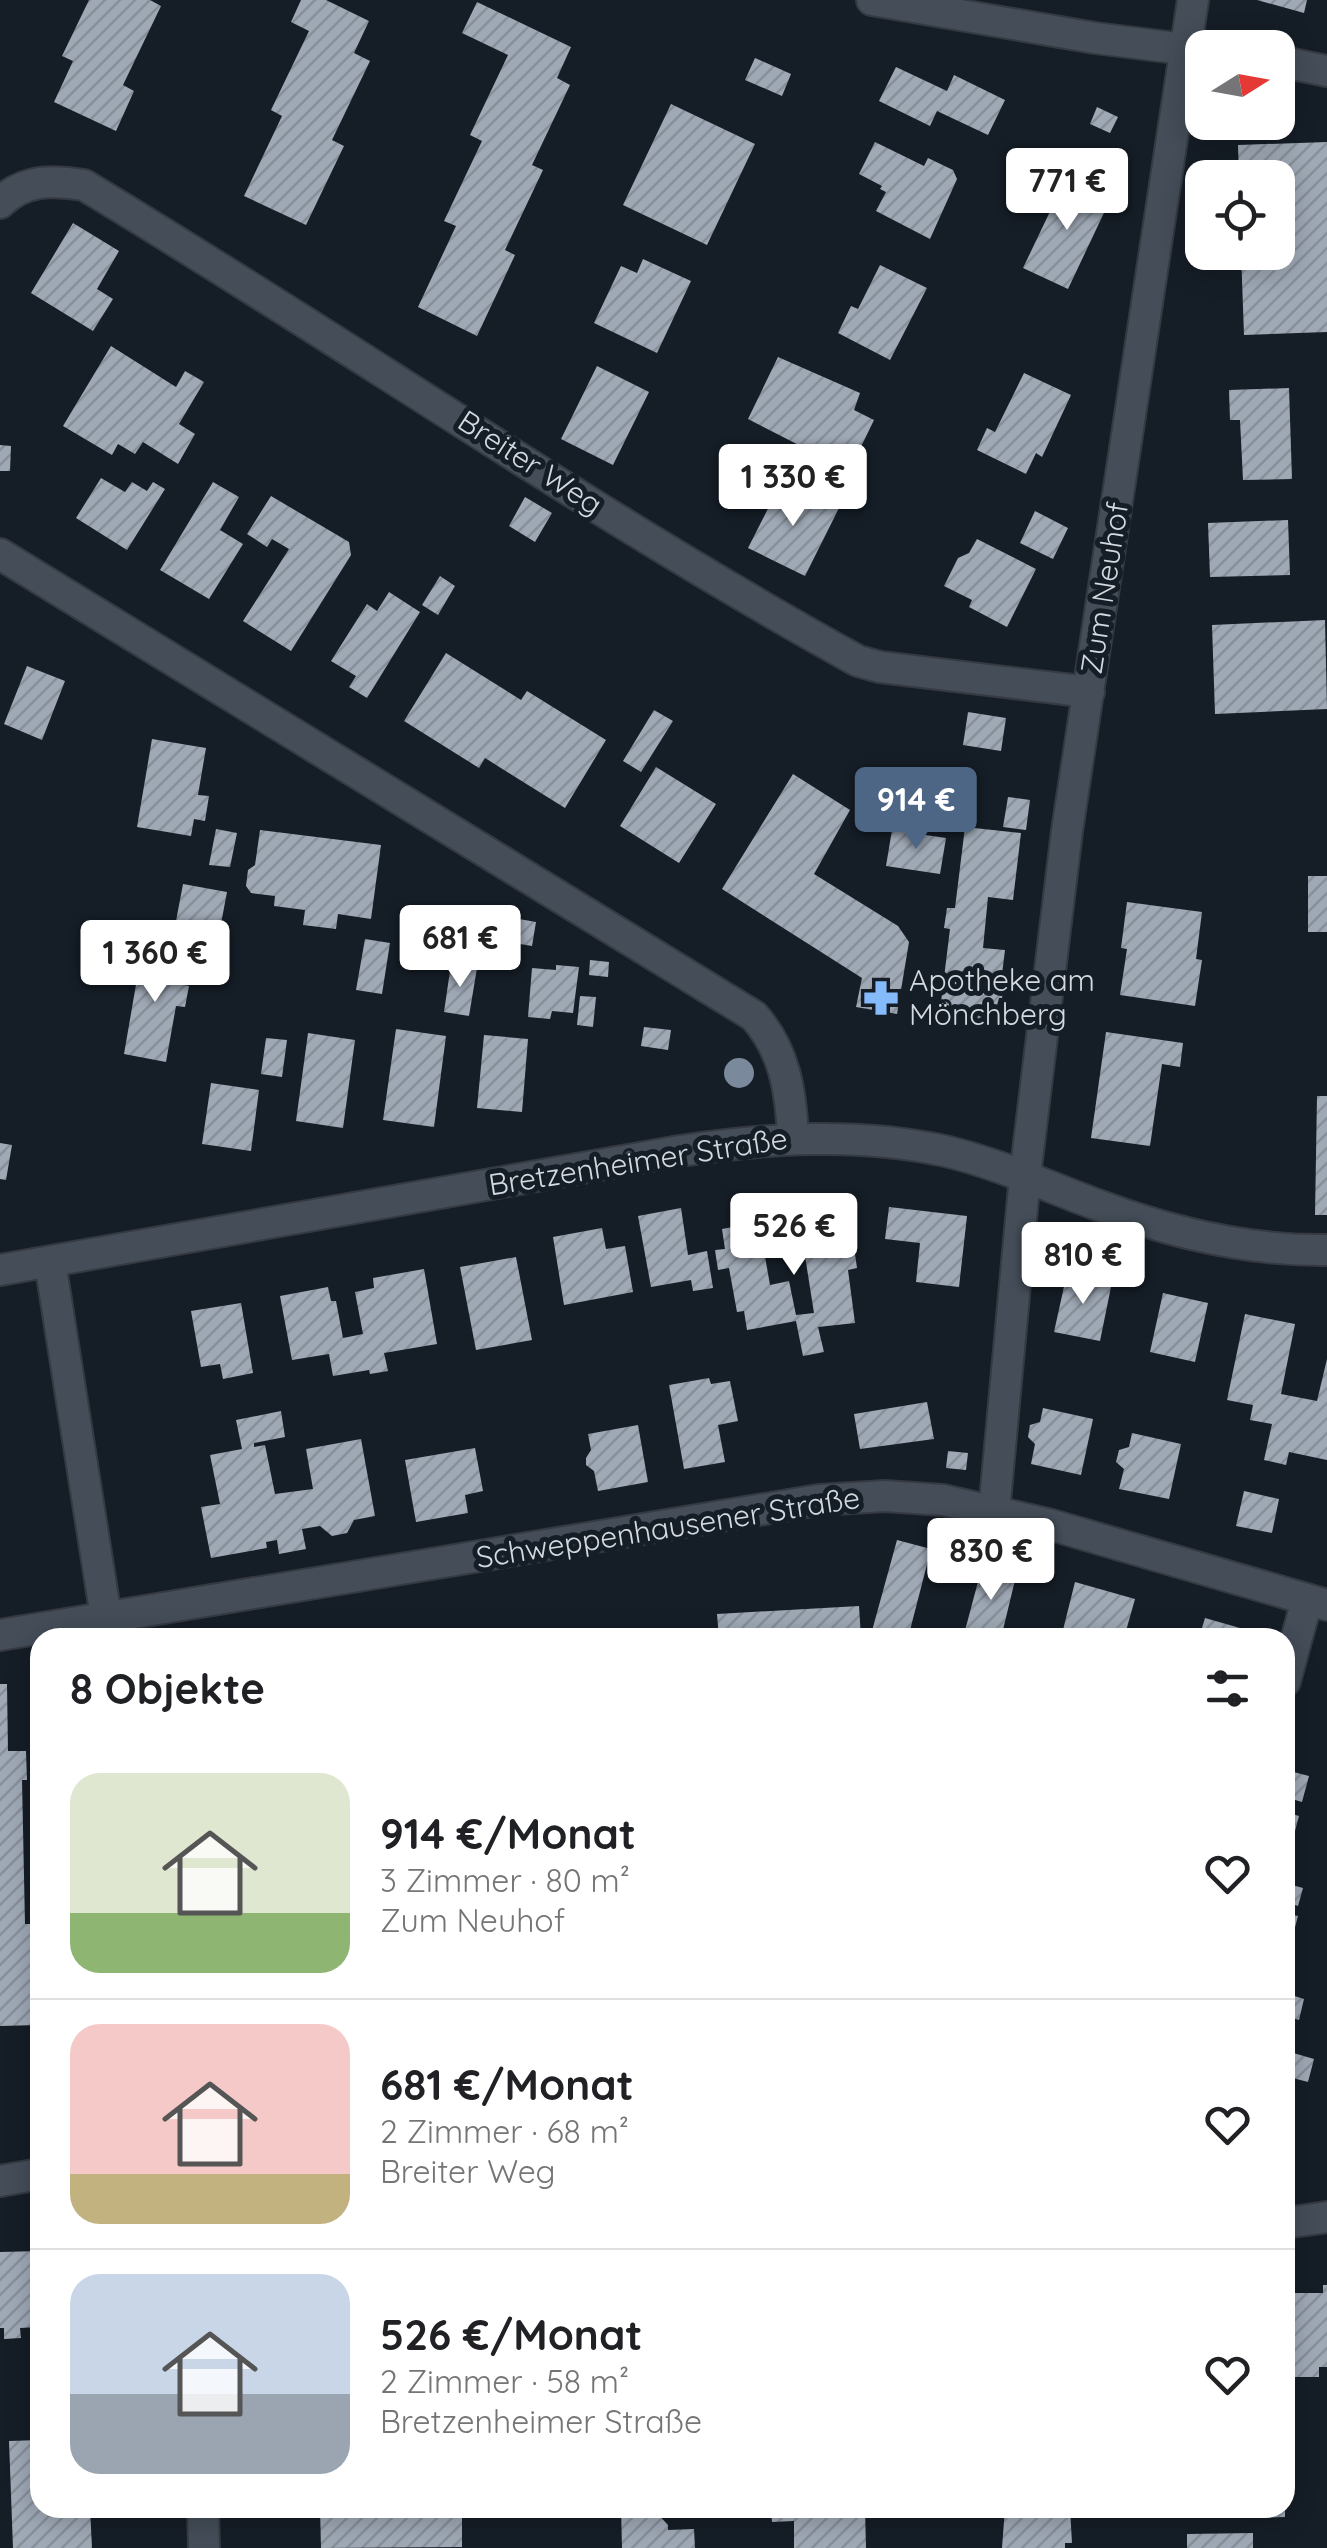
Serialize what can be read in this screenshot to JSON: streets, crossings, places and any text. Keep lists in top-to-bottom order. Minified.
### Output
{"streets":{"street":["Breiter Weg","Zum Neuhof","Bretzenheimer Straße","Schweppenhausener Straße"]},"crossings":[["Breiter Weg","Zum Neuhof"],["Zum Neuhof","Bretzenheimer Straße"],["Zum Neuhof","Schweppenhausener Straße"]],"places":{"pharmacy":["Apotheke am Mönchberg"]},"north":"right","page":{"price":["771 €","1 330 €","914 €","681 €","1 360 €","526 €","810 €","830 €"],"heading":"8 Objekte","list":[{"name":"914 €/Monat","note":"3 Zimmer · 80 m² · Zum Neuhof"},{"name":"681 €/Monat","note":"2 Zimmer · 68 m² · Breiter Weg"},{"name":"526 €/Monat","note":"2 Zimmer · 58 m² · Bretzenheimer Straße"}]}}
